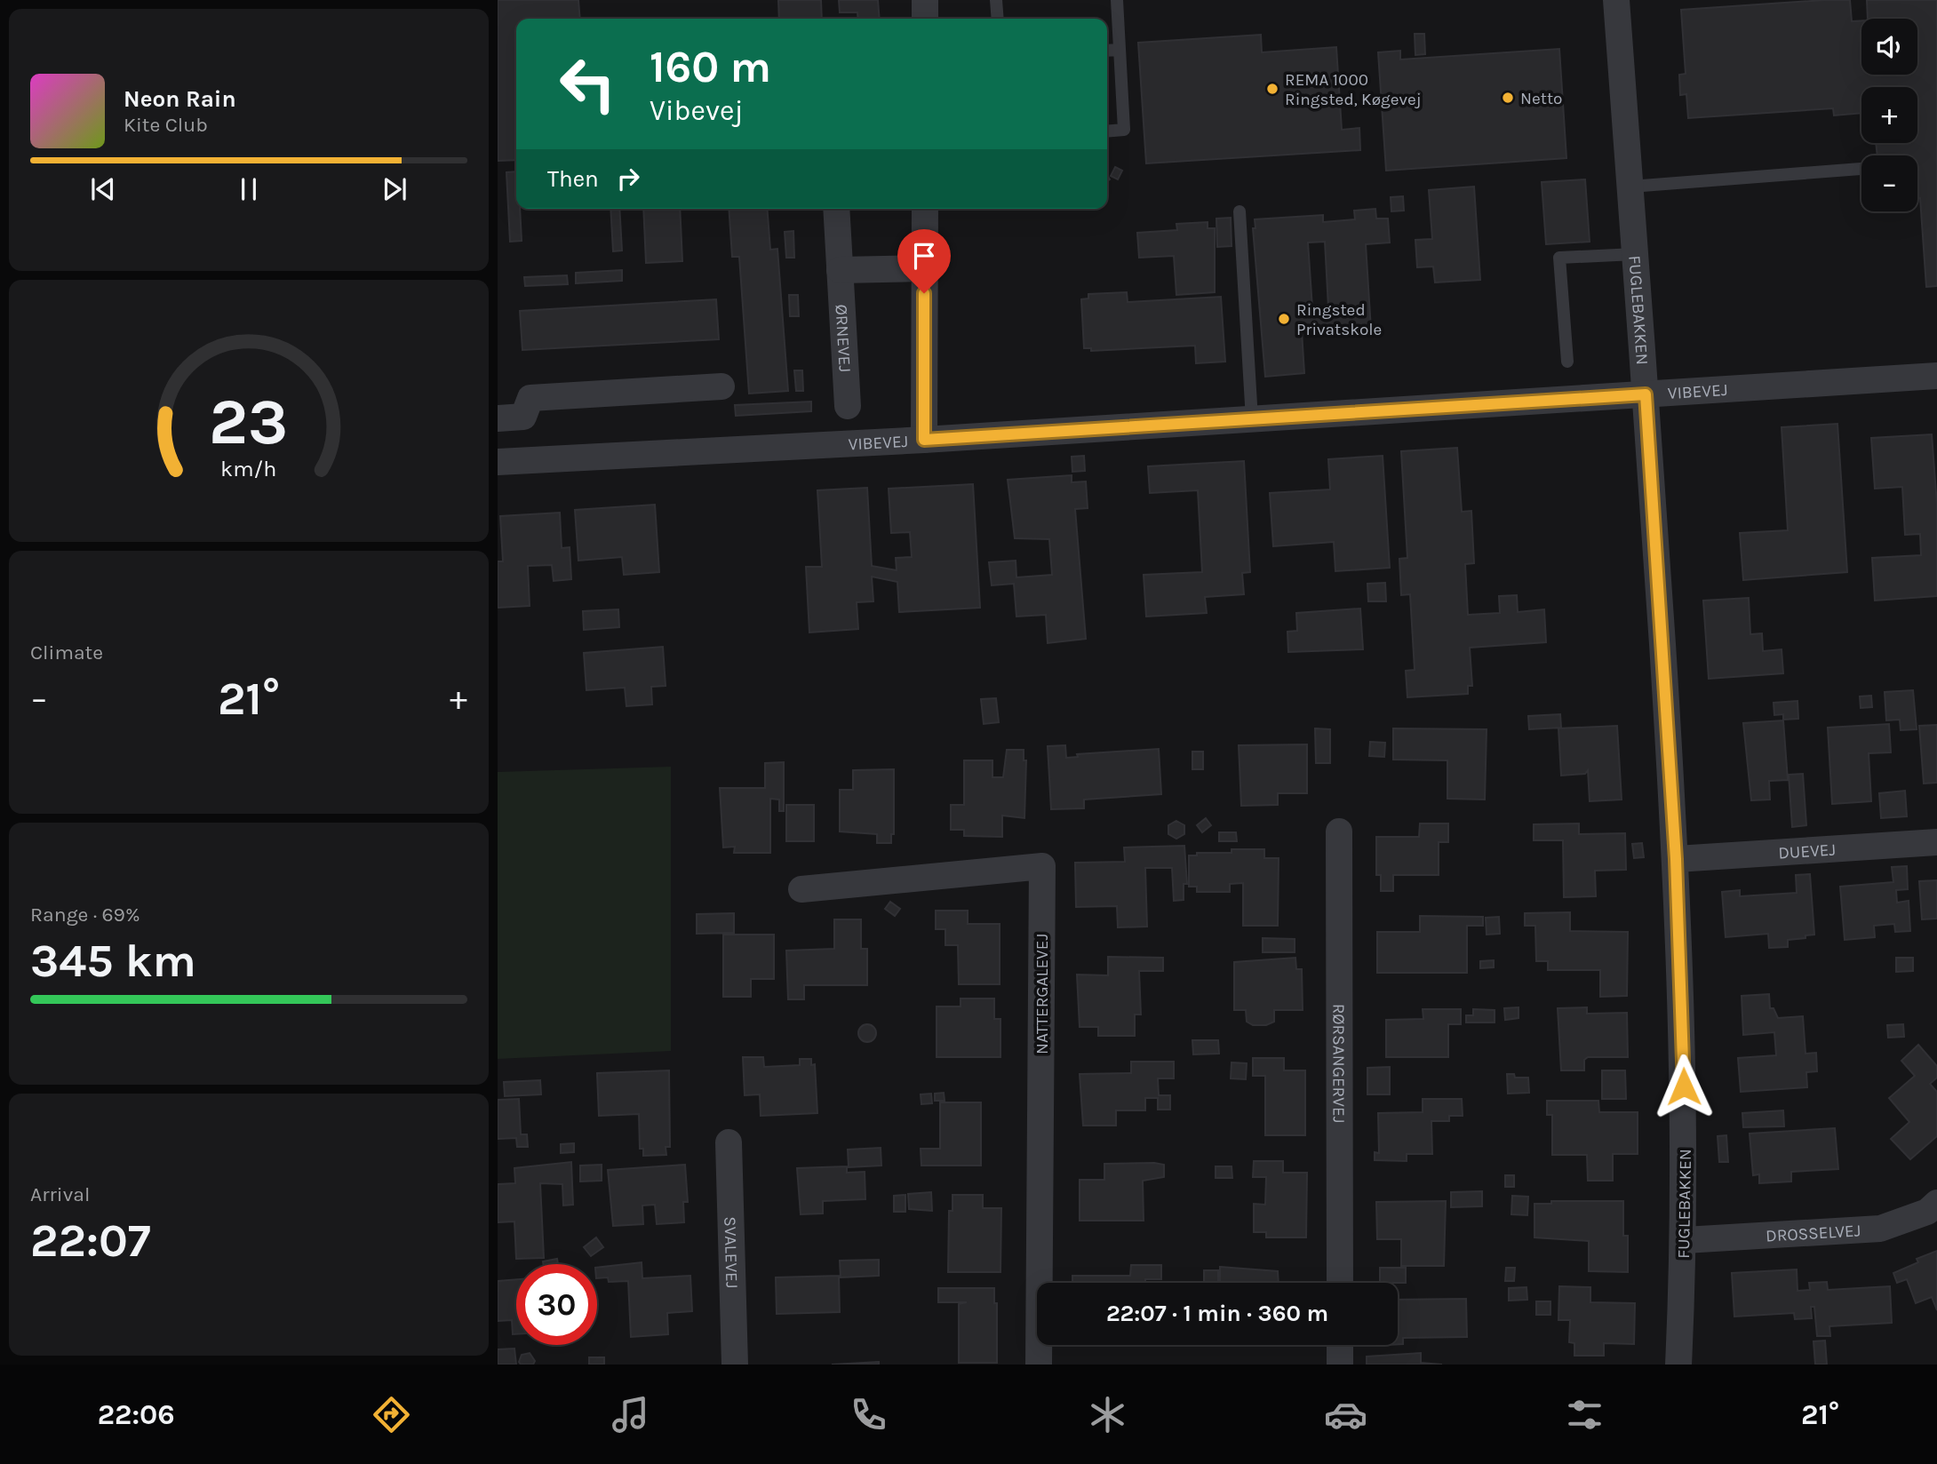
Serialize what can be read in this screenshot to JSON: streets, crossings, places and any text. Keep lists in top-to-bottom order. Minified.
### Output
{"streets":{"street":["FUGLEBAKKEN","ØRNEVEJ","VIBEVEJ","DUEVEJ","NATTERGALEVEJ","RØRSANGERVEJ","DROSSELVEJ","SVALEVEJ"]},"crossings":[["FUGLEBAKKEN","VIBEVEJ"],["FUGLEBAKKEN","DUEVEJ"],["FUGLEBAKKEN","DROSSELVEJ"]],"places":["REMA 1000 Ringsted, Køgevej","Netto","Ringsted Privatskole"],"page":{"map_buttons":["+","−"],"turn":["160 m","Vibevej"],"song":["Neon Rain","Kite Club"],"then":"Then","tile":["Climate",["Range · 69%","345 km"],["Arrival","22:07"]],"heat":["−","21°","+"],"limit":"30","trip":"22:07 · 1 min · 360 m","tabs":["22:06","21°"],"gauge":["23","km/h"]}}
